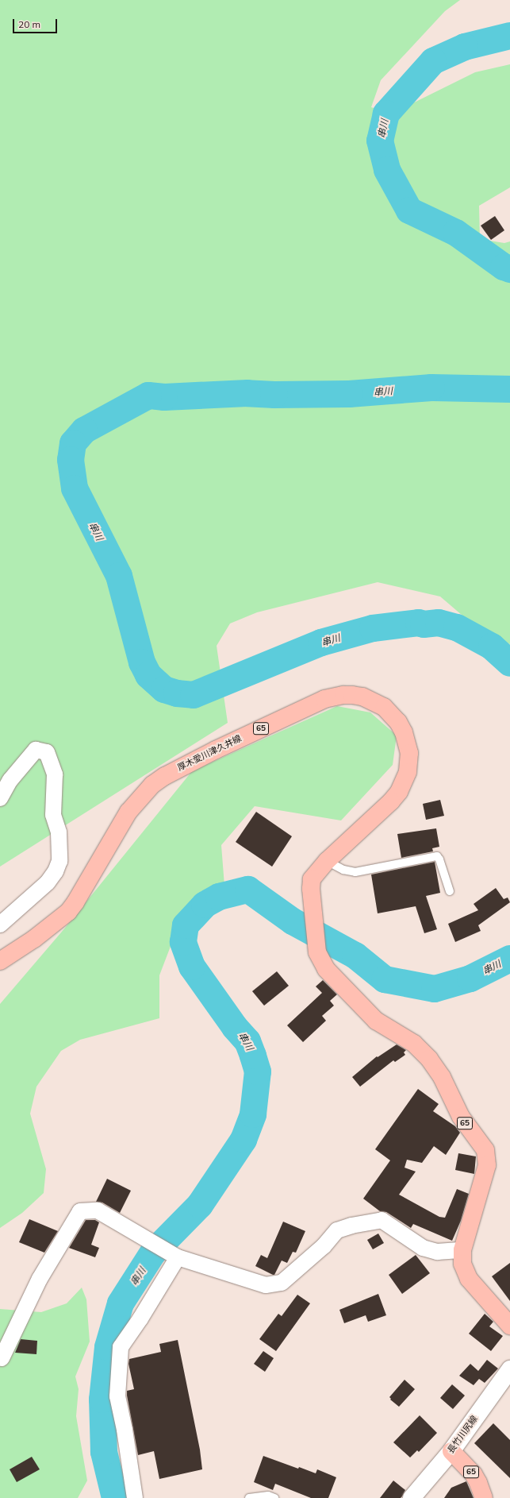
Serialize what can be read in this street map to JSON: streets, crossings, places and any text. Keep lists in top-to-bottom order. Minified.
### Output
{"streets":{"main road":["65","厚木愛川津久井線","長竹川尻線"]},"crossings":[["65","厚木愛川津久井線"],["65","長竹川尻線"]],"water":["串川"],"scale_bar":"20 m"}
